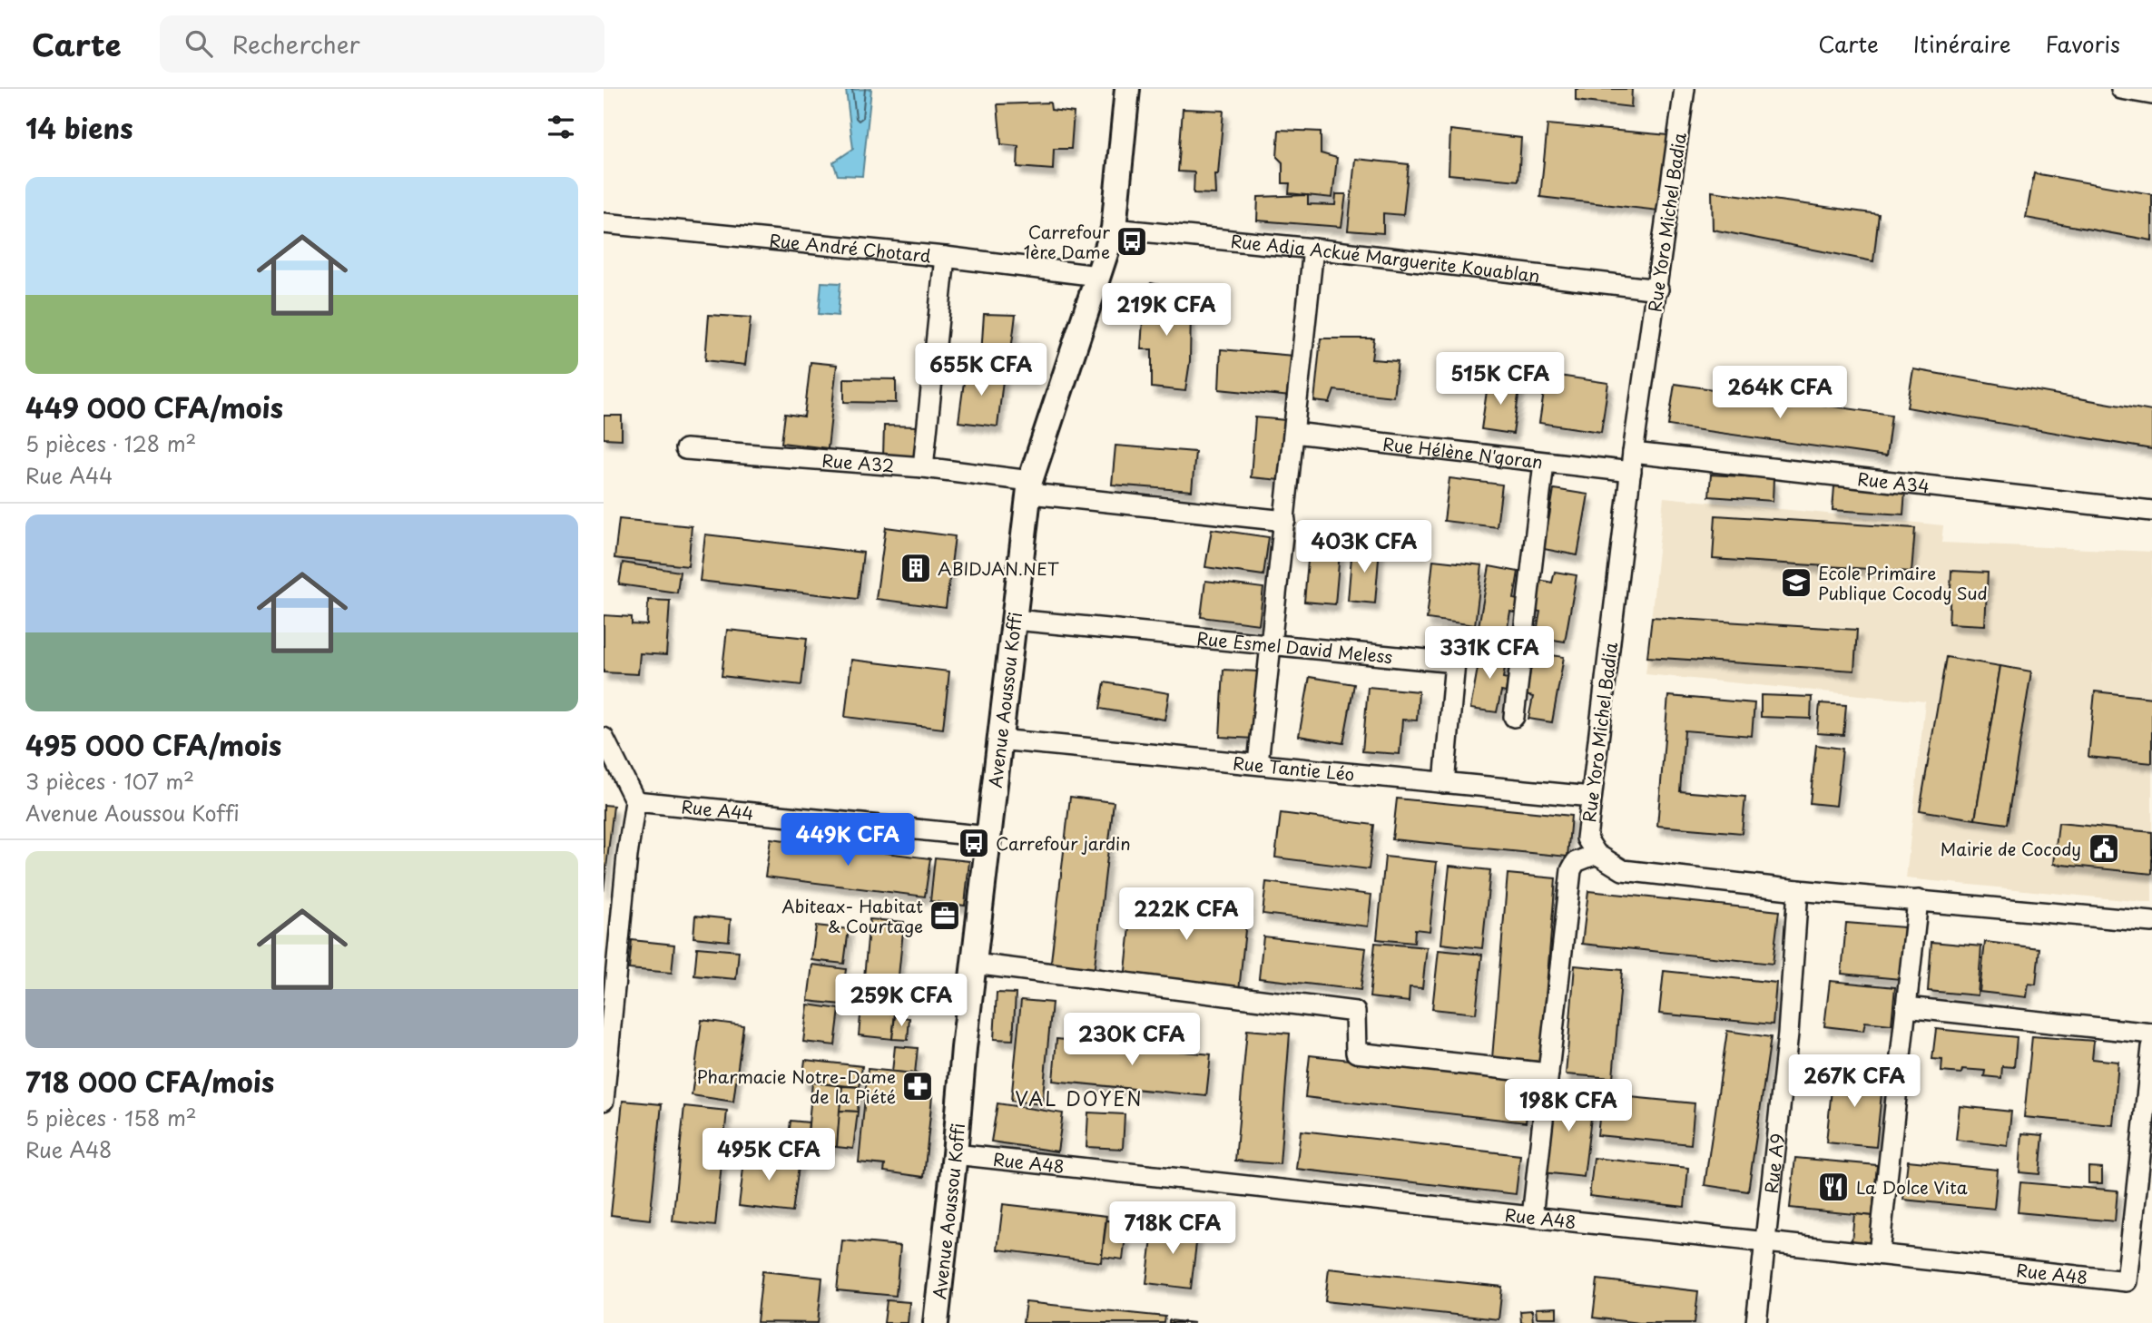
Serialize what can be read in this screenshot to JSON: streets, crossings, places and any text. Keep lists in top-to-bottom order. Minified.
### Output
{"streets":{"street":["Rue Yoro Michel Badia","Rue André Chotard","Rue Adja Ackué Marguerite Kouablan","Rue Hélène N'goran","Rue A32","Rue A34","Rue Esmel David Meless","Avenue Aoussou Koffi","Rue Tantie Léo","Rue A44","Rue A48","Rue A9"]},"crossings":[["Rue Yoro Michel Badia","Rue Adja Ackué Marguerite Kouablan"],["Rue Yoro Michel Badia","Rue Hélène N'goran"],["Rue Yoro Michel Badia","Rue A34"],["Rue Yoro Michel Badia","Rue Tantie Léo"],["Rue André Chotard","Avenue Aoussou Koffi"],["Rue Adja Ackué Marguerite Kouablan","Avenue Aoussou Koffi"],["Rue Hélène N'goran","Rue A34"],["Rue A32","Avenue Aoussou Koffi"],["Rue Esmel David Meless","Avenue Aoussou Koffi"],["Rue Esmel David Meless","Rue Tantie Léo"],["Avenue Aoussou Koffi","Rue Tantie Léo"],["Avenue Aoussou Koffi","Rue A44"],["Avenue Aoussou Koffi","Rue A48"],["Rue A48","Rue A9"]],"districts":["VAL DOYEN"],"places":{"bus stop":["Carrefour 1ère Dame","Carrefour jardin"],"building":["ABIDJAN.NET"],"school or university":["Ecole Primaire Publique Cocody Sud"],"public building":["Mairie de Cocody"],"office":["Abiteax- Habitat & Courtage"],"pharmacy":["Pharmacie Notre-Dame de la Piété"],"restaurant":["La Dolce Vita"]},"page":{"header":"Carte","search":"Rechercher","nav":["Carte","Itinéraire","Favoris"],"heading":"14 biens","list":[{"name":"449 000 CFA/mois","note":"5 pièces · 128 m² · Rue A44"},{"name":"495 000 CFA/mois","note":"3 pièces · 107 m² · Avenue Aoussou Koffi"},{"name":"718 000 CFA/mois","note":"5 pièces · 158 m² · Rue A48"}],"price":["219K CFA","655K CFA","515K CFA","264K CFA","403K CFA","331K CFA","449K CFA","222K CFA","259K CFA","230K CFA","267K CFA","198K CFA","495K CFA","718K CFA"]}}
